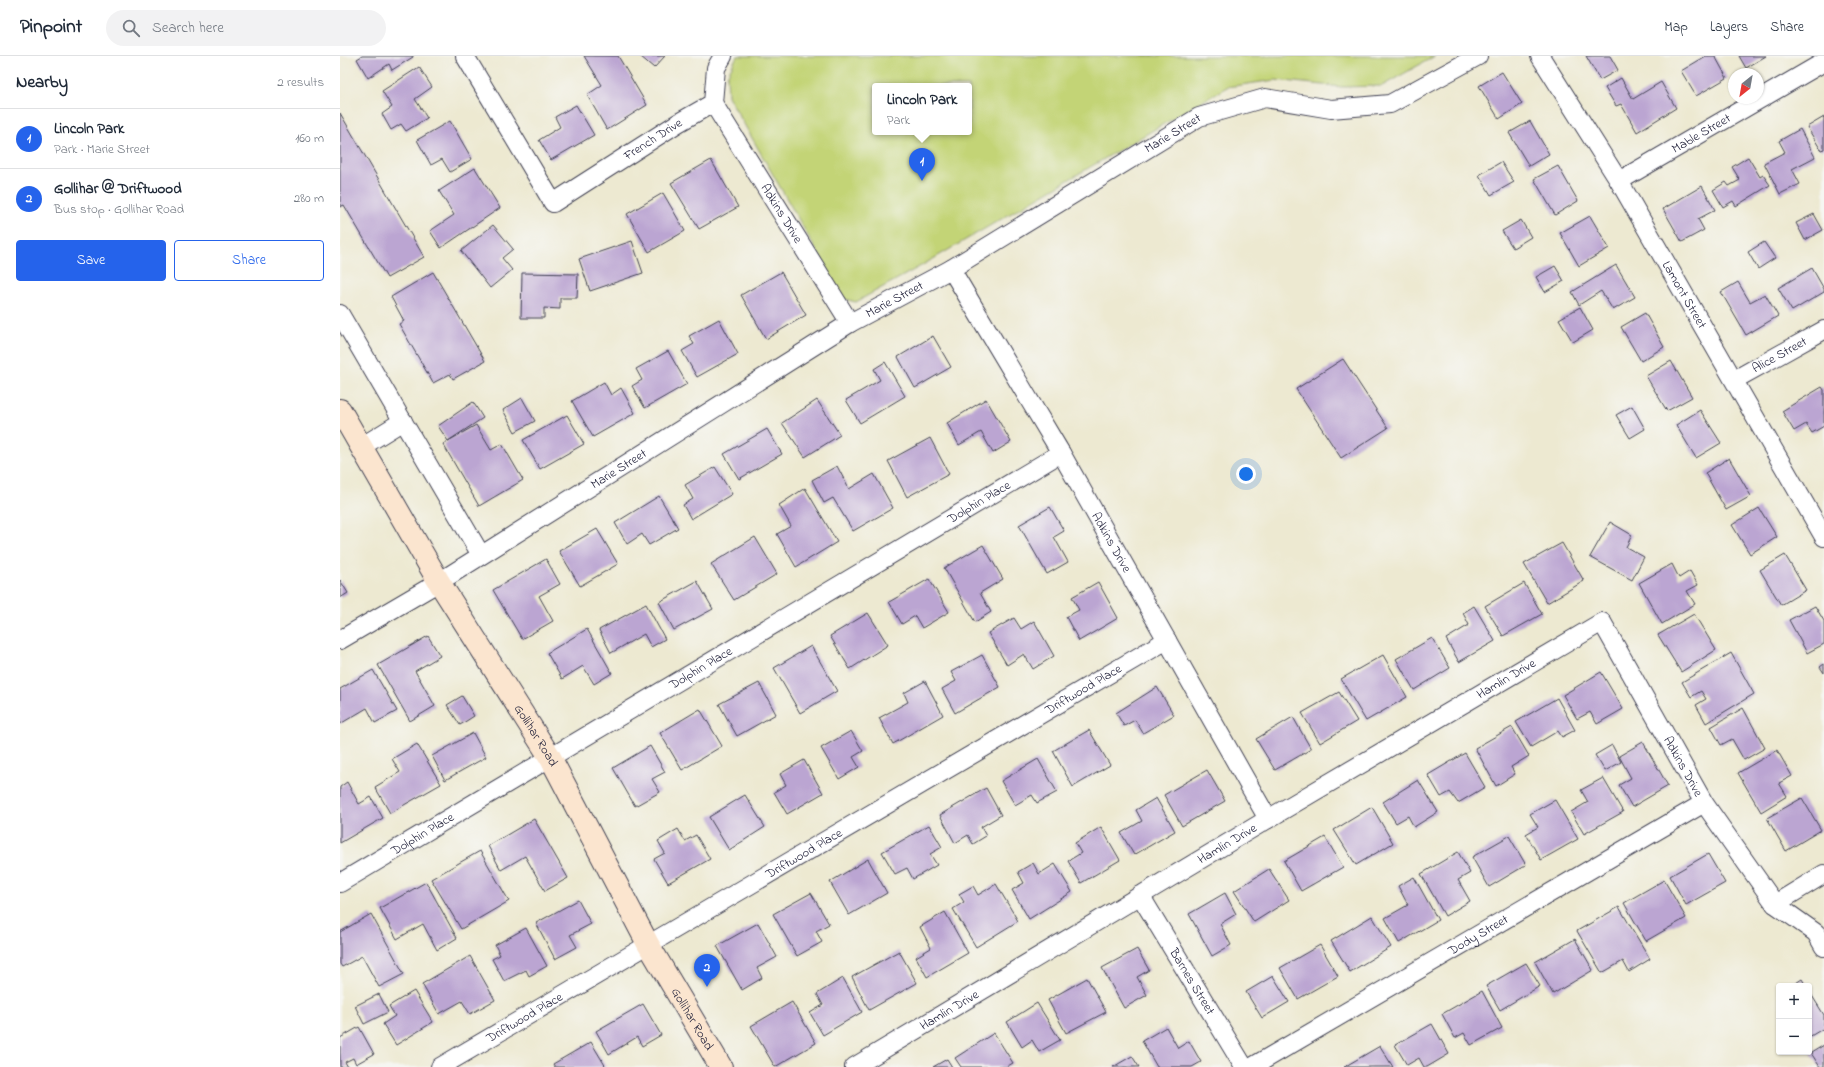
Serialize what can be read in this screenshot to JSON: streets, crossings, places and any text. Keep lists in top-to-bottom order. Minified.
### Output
{"streets":{"main road":["Gollihar Road"],"street":["Mable Street","Marie Street","French Drive","Adkins Drive","Lamont Street","Alice Street","Dolphin Place","Hamlin Drive","Driftwood Place","Dody Street","Barnes Street"]},"crossings":[["Mable Street","Lamont Street"],["Marie Street","Adkins Drive"],["Marie Street","Gollihar Road"],["French Drive","Adkins Drive"],["Adkins Drive","Dolphin Place"],["Adkins Drive","Hamlin Drive"],["Adkins Drive","Driftwood Place"],["Adkins Drive","Dody Street"],["Lamont Street","Alice Street"],["Dolphin Place","Gollihar Road"],["Hamlin Drive","Barnes Street"],["Driftwood Place","Gollihar Road"]],"north":"bottom left","page":{"header":"Pinpoint","search":"Search here","nav":["Map","Layers","Share"],"heading":["Nearby","2 results"],"popup":["Lincoln Park","Park"],"list":[{"mark":"1","name":"Lincoln Park","note":"Park · Marie Street","value":"160 m"},{"mark":"2","name":"Gollihar @ Driftwood","note":"Bus stop · Gollihar Road","value":"280 m"}],"pins":["1","2"],"buttons":["Save","Share"],"map_buttons":["+","−"]}}
